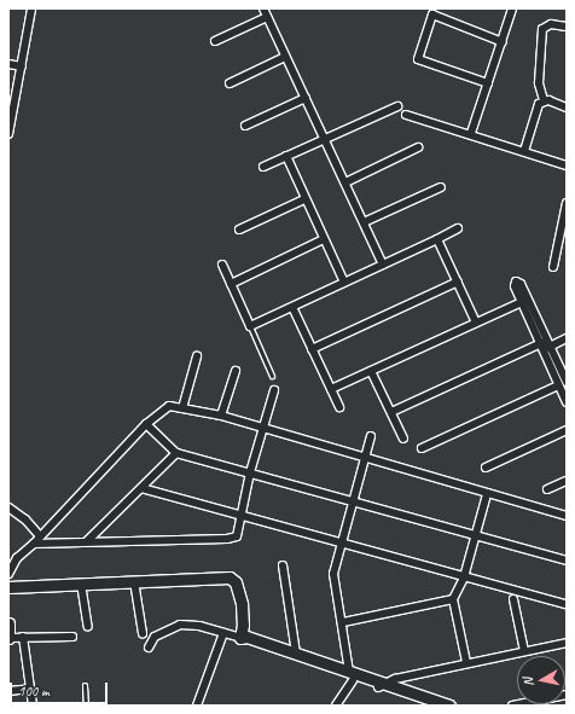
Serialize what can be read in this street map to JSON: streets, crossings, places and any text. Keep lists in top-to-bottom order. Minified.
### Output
{"scale_bar":"100 m","north":"left"}
